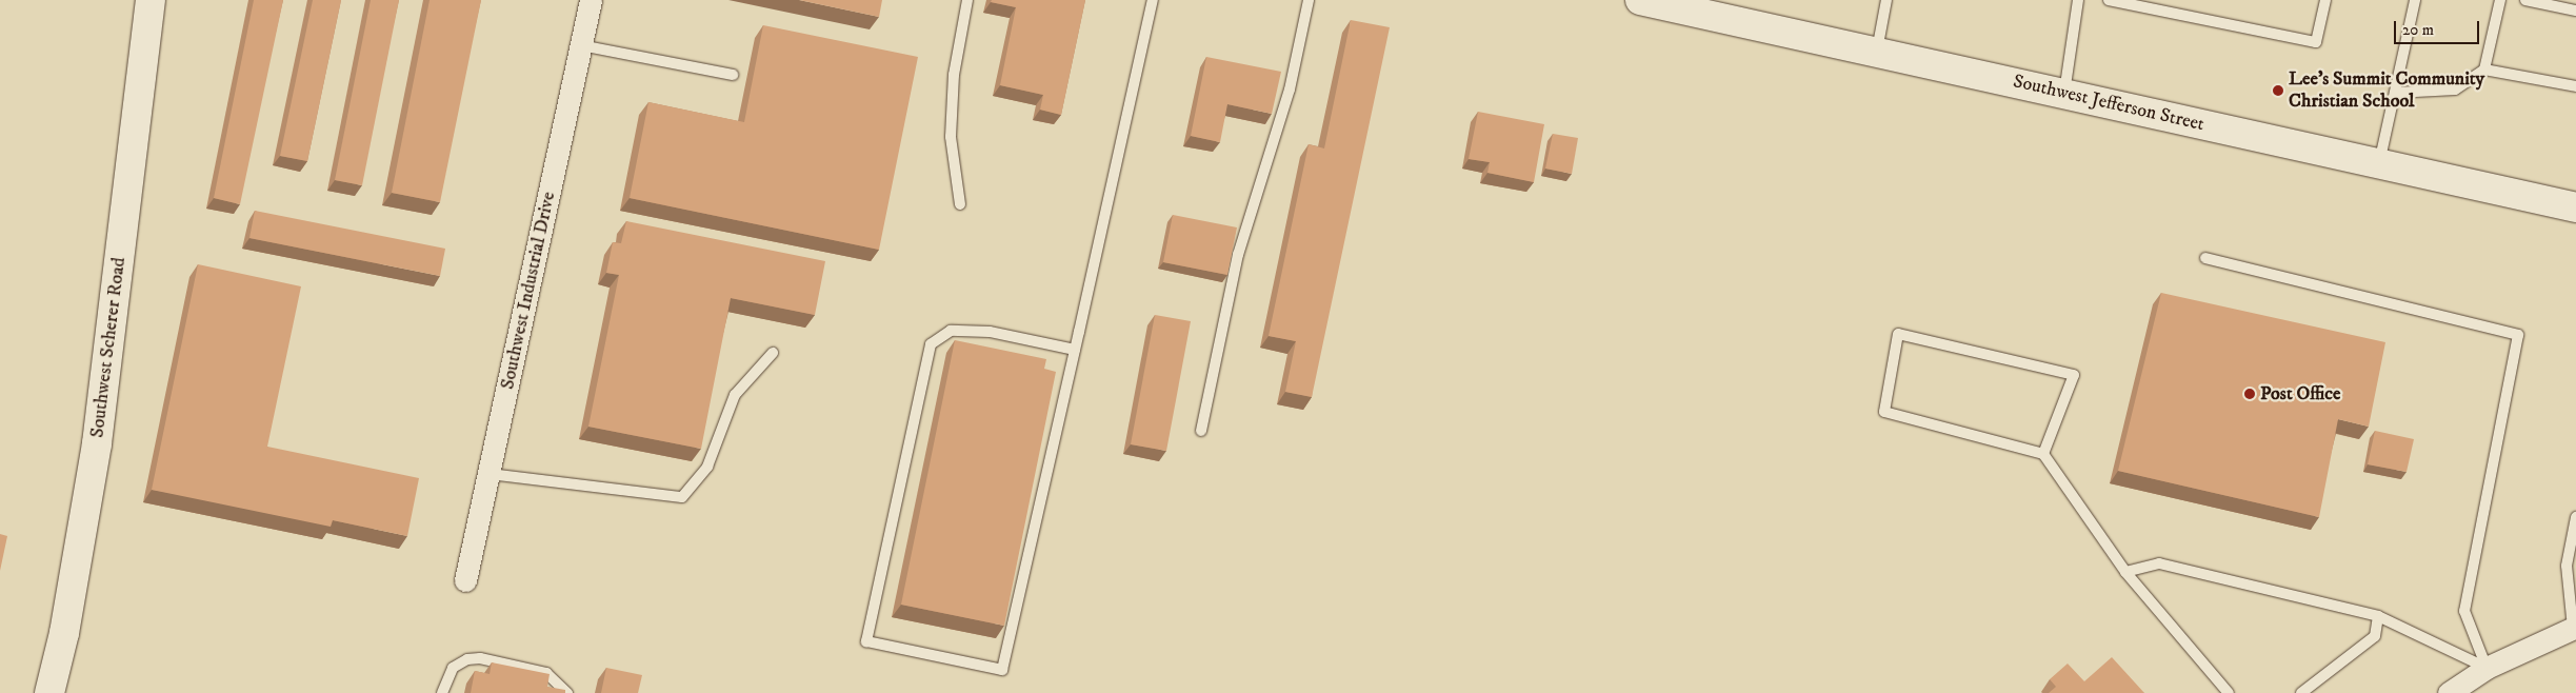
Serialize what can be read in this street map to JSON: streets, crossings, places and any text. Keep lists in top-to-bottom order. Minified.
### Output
{"streets":{"street":["Southwest Jefferson Street","Southwest Industrial Drive","Southwest Scherer Road"]},"places":["Lee's Summit Community Christian School","Post Office"],"scale_bar":"20 m"}
